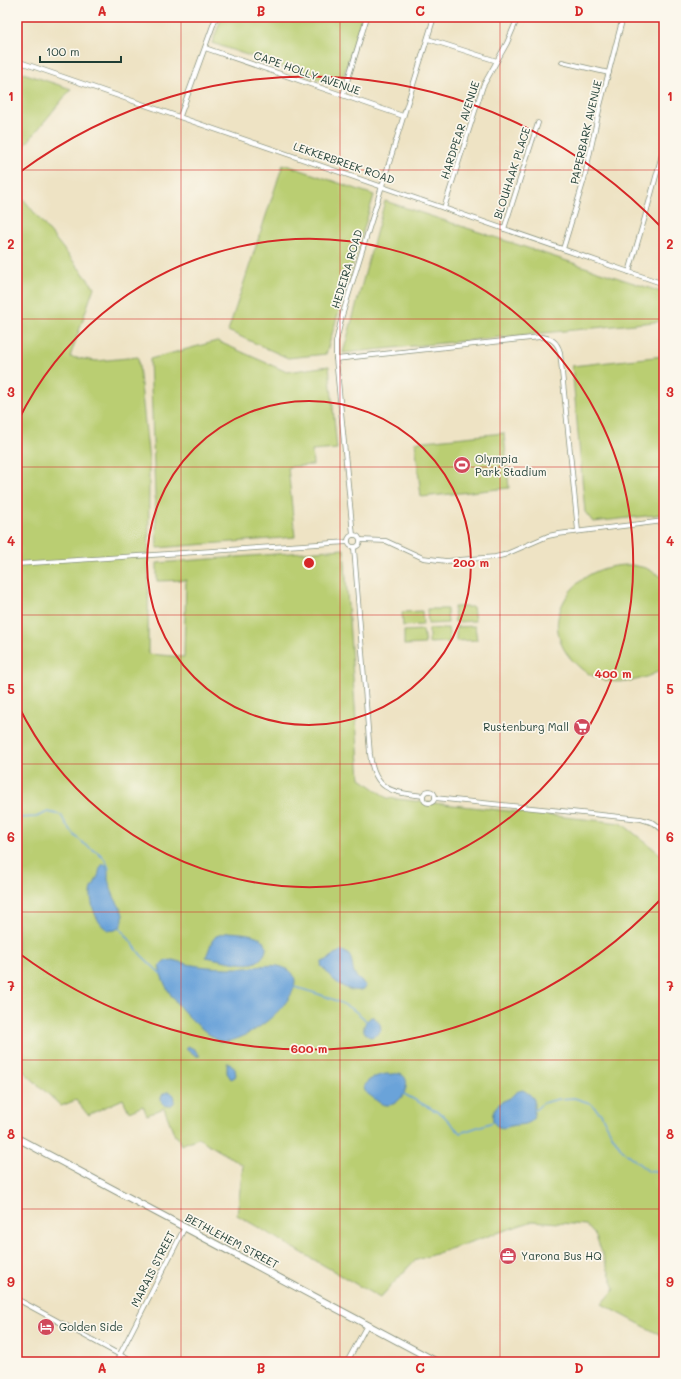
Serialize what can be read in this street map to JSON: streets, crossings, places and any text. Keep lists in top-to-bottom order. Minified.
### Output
{"streets":{"main road":["BETHLEHEM STREET"],"street":["CAPE HOLLY AVENUE","HARDPEAR AVENUE","PAPERBARK AVENUE","LEKKERBREEK ROAD","BLOUHAAK PLACE","HEDEIRA ROAD","MARAIS STREET"]},"crossings":[["CAPE HOLLY AVENUE","HEDEIRA ROAD"],["HARDPEAR AVENUE","LEKKERBREEK ROAD"],["PAPERBARK AVENUE","LEKKERBREEK ROAD"],["LEKKERBREEK ROAD","BLOUHAAK PLACE"],["LEKKERBREEK ROAD","HEDEIRA ROAD"],["BETHLEHEM STREET","MARAIS STREET"]],"places":{"sports":["Olympia Park Stadium"],"supermarket":["Rustenburg Mall"],"office":["Yarona Bus HQ"],"hotel":["Golden Side"]},"scale_bar":"100 m","grid":{"columns":["A","B","C","D"],"rows":["1","2","3","4","5","6","7","8","9"]},"rings":["200 m","400 m","600 m"]}
